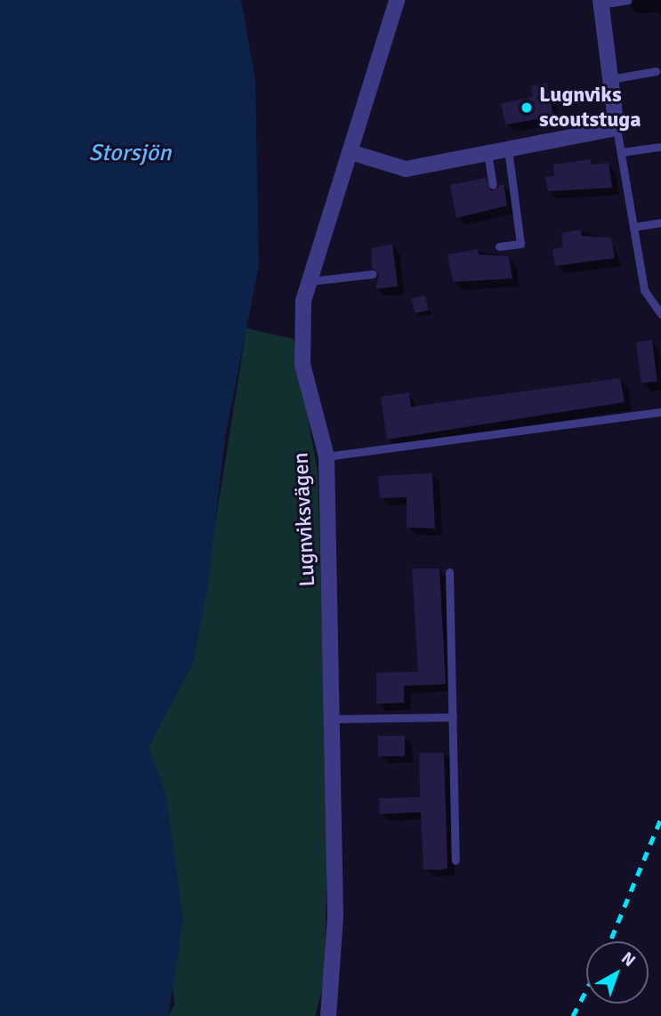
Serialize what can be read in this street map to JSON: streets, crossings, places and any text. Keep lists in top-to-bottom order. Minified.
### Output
{"streets":{"street":["Lugnviksvägen"]},"water":["Storsjön"],"places":["Lugnviks scoutstuga"],"north":"top right"}
